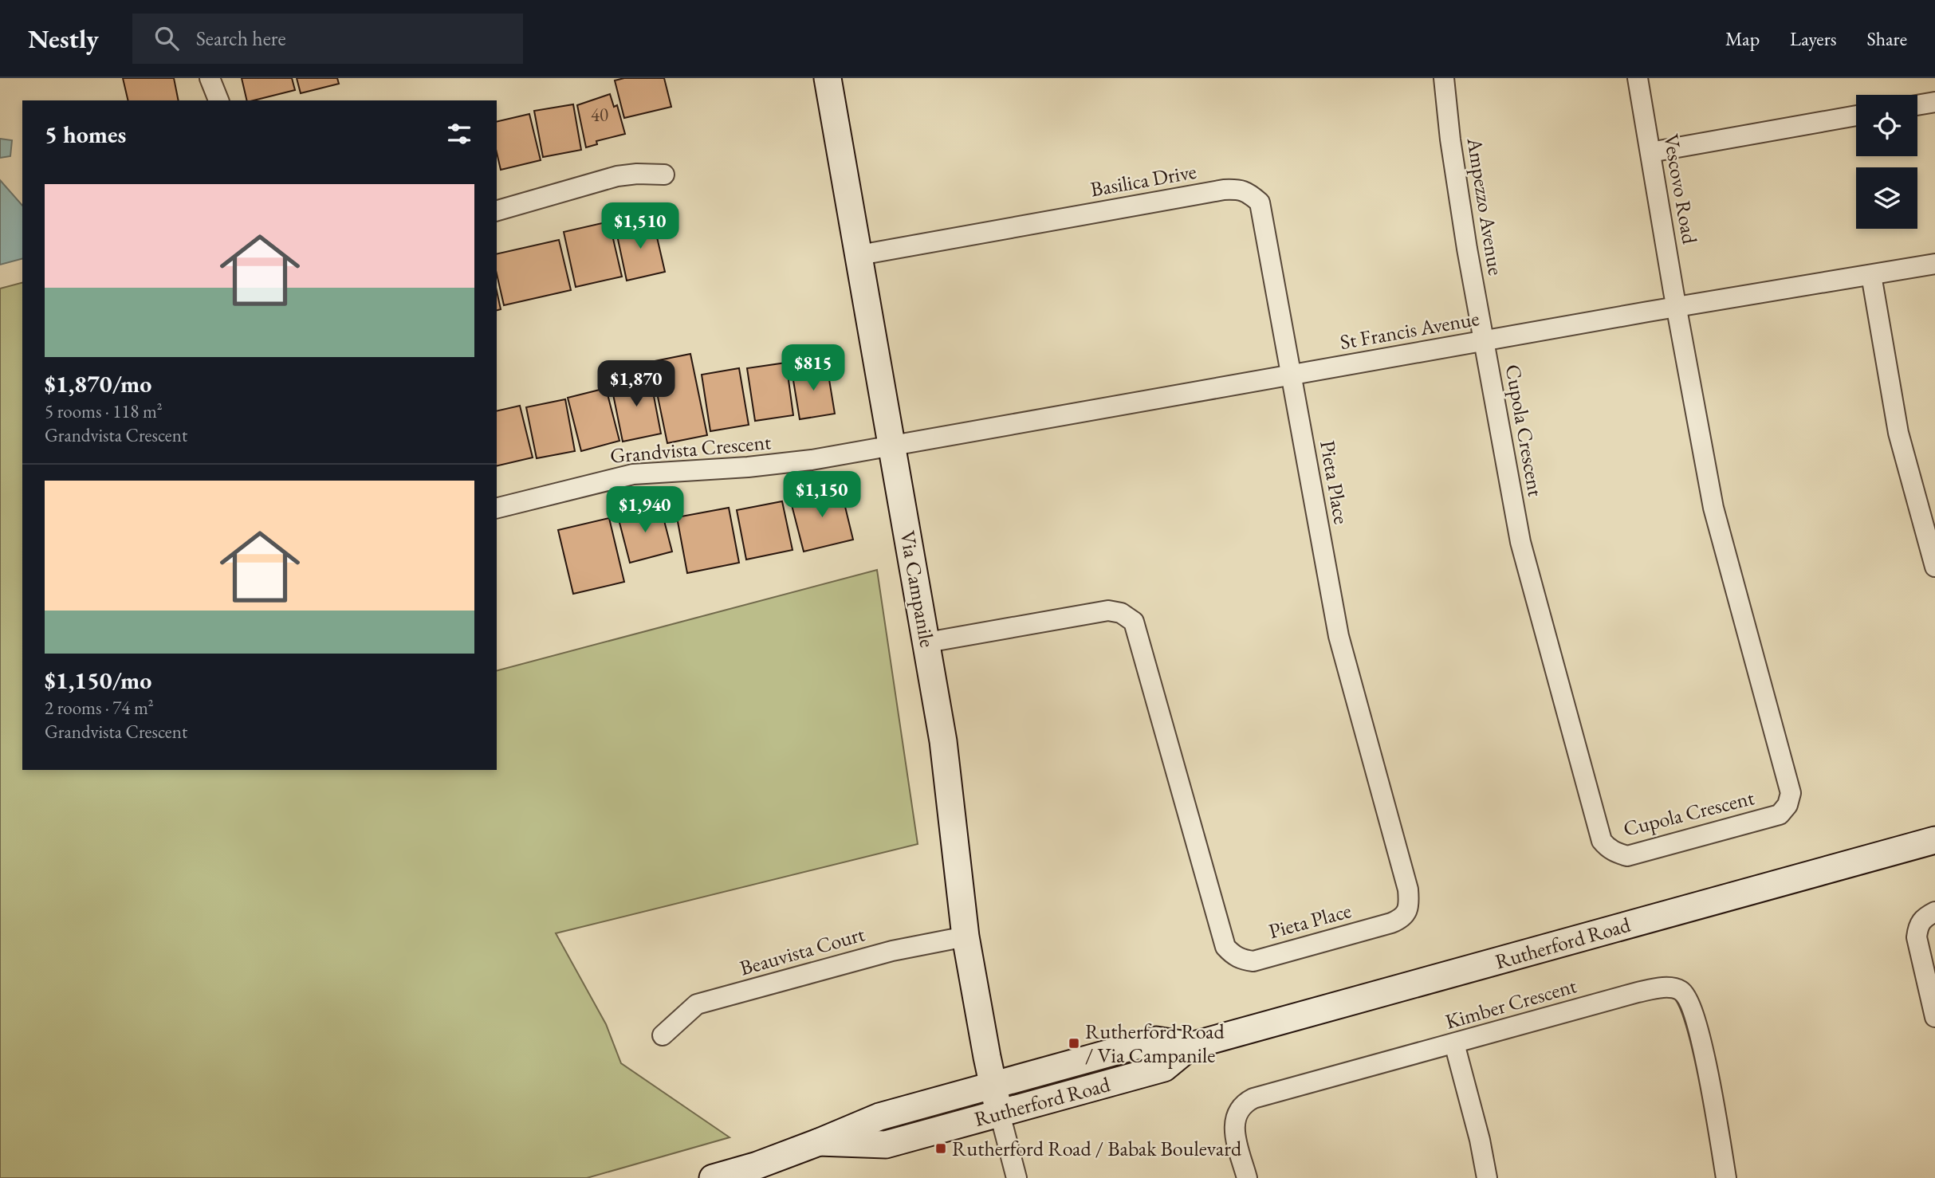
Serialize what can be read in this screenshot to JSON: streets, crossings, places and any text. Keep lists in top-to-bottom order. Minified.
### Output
{"streets":{"main road":["Via Campanile","Rutherford Road"],"street":["Basilica Drive","Vescovo Road","Ampezzo Avenue","St Francis Avenue","Cupola Crescent","Grandvista Crescent","Pieta Place","Beauvista Court","Kimber Crescent"]},"crossings":[["Basilica Drive","St Francis Avenue"],["Basilica Drive","Pieta Place"],["Basilica Drive","Via Campanile"],["Vescovo Road","St Francis Avenue"],["Vescovo Road","Cupola Crescent"],["Ampezzo Avenue","St Francis Avenue"],["Ampezzo Avenue","Cupola Crescent"],["St Francis Avenue","Cupola Crescent"],["St Francis Avenue","Grandvista Crescent"],["St Francis Avenue","Pieta Place"],["St Francis Avenue","Via Campanile"],["Grandvista Crescent","Via Campanile"],["Pieta Place","Via Campanile"],["Via Campanile","Rutherford Road"],["Via Campanile","Beauvista Court"]],"places":{"transit":["Rutherford Road / Via Campanile","Rutherford Road / Babak Boulevard"]},"house_numbers":["40"],"page":{"header":"Nestly","search":"Search here","nav":["Map","Layers","Share"],"heading":"5 homes","list":[{"name":"$1,870/mo","note":"5 rooms · 118 m² · Grandvista Crescent"},{"name":"$1,150/mo","note":"2 rooms · 74 m² · Grandvista Crescent"}],"price":["$1,510","$815","$1,870","$1,150","$1,940"]}}
